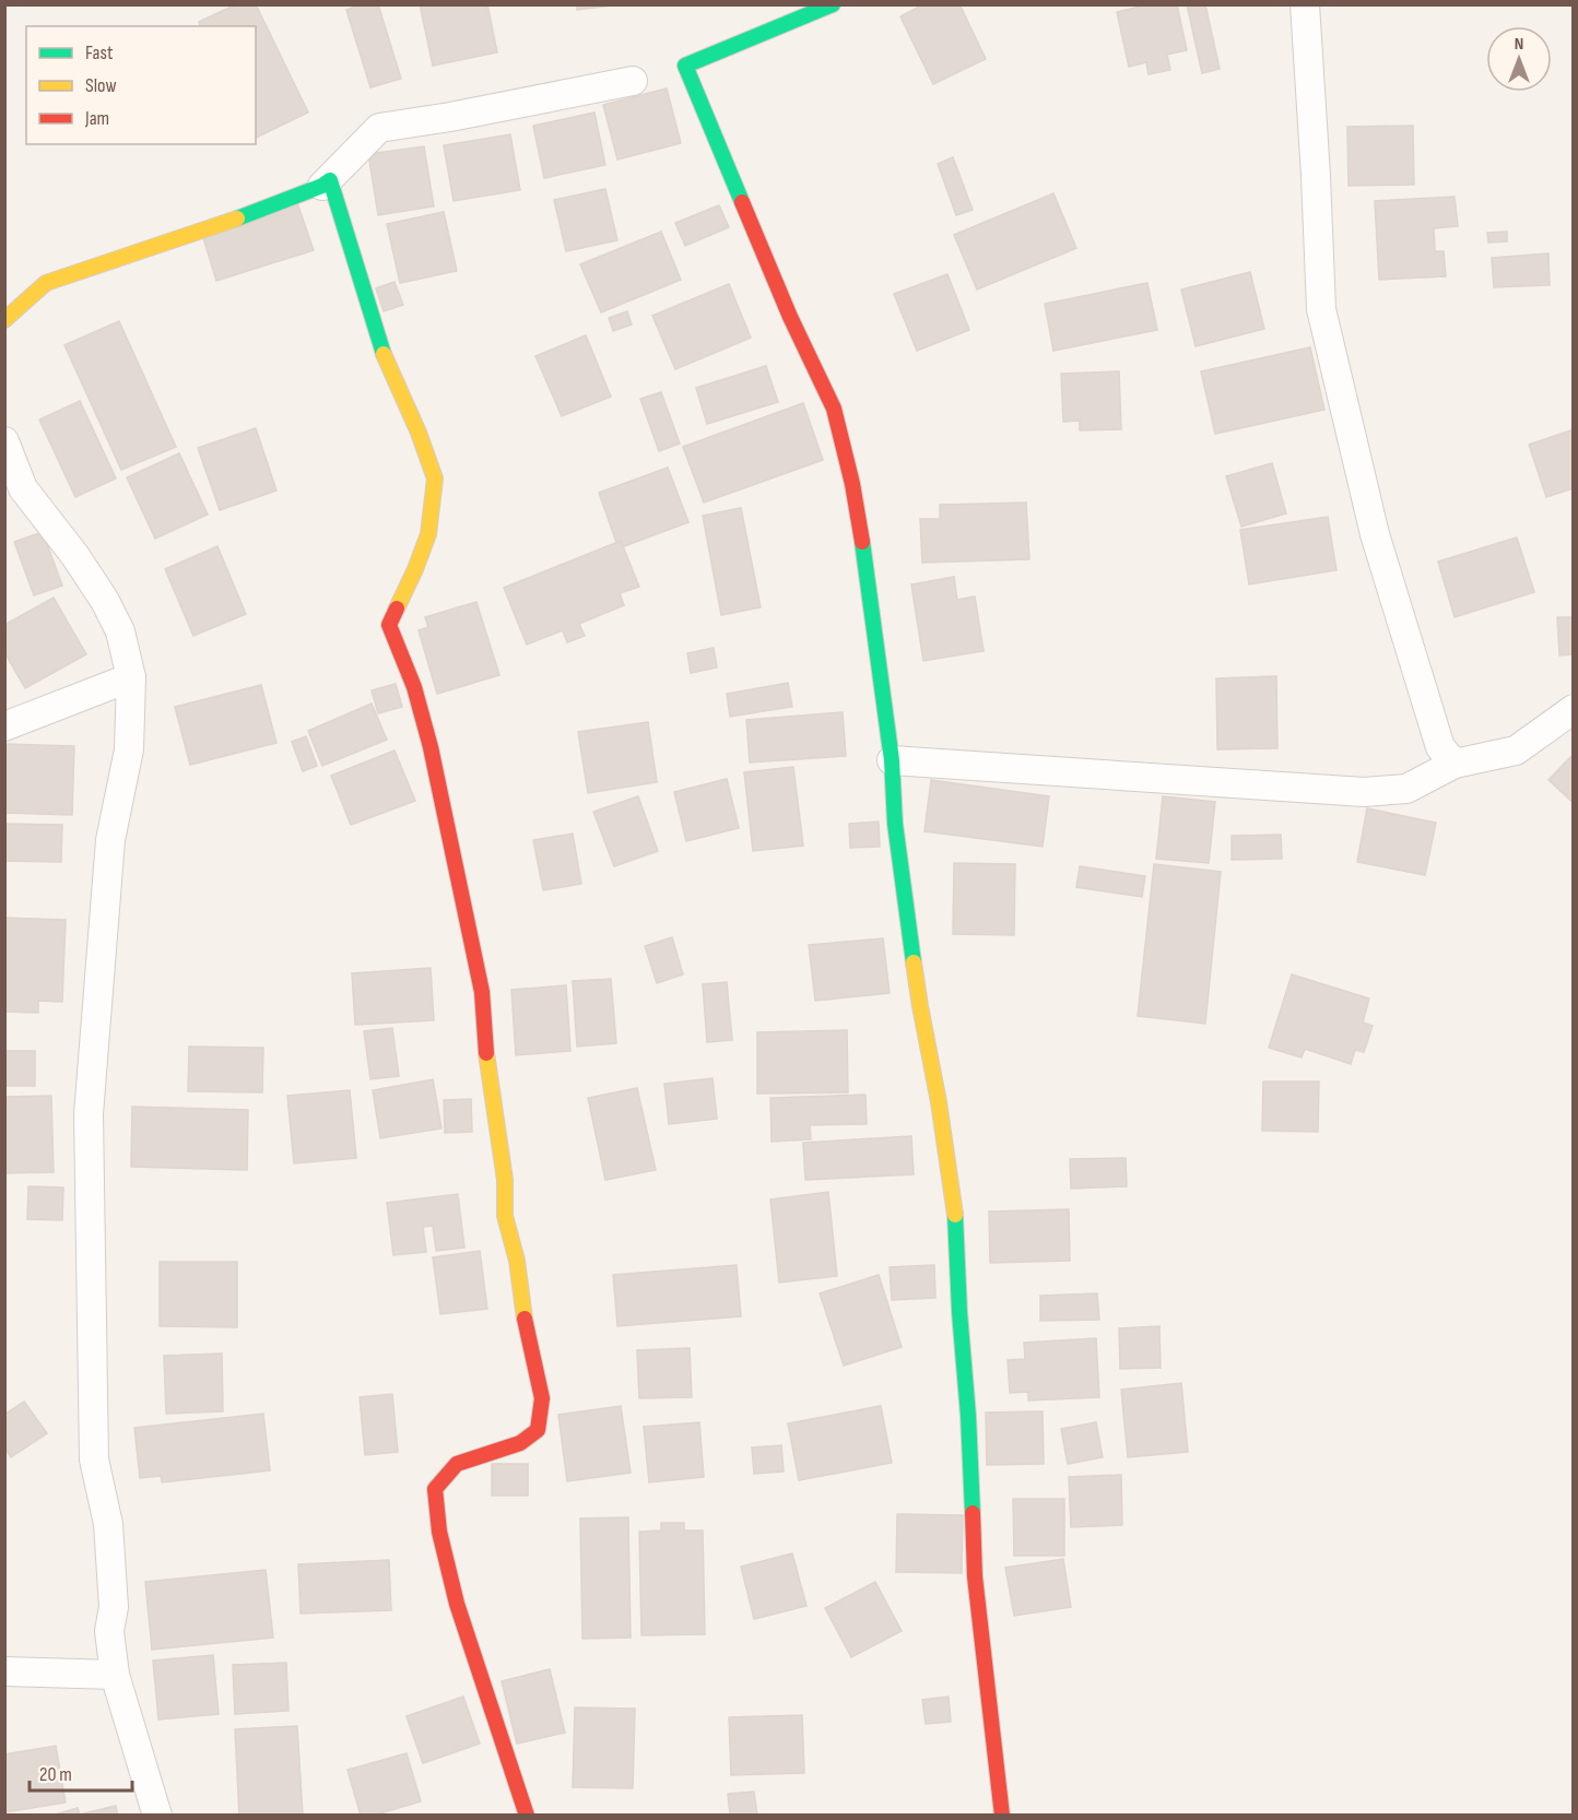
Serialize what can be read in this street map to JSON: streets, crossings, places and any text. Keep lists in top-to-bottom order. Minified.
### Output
{"legend":["Fast","Slow","Jam"],"scale_bar":"20 m","north":"top"}
